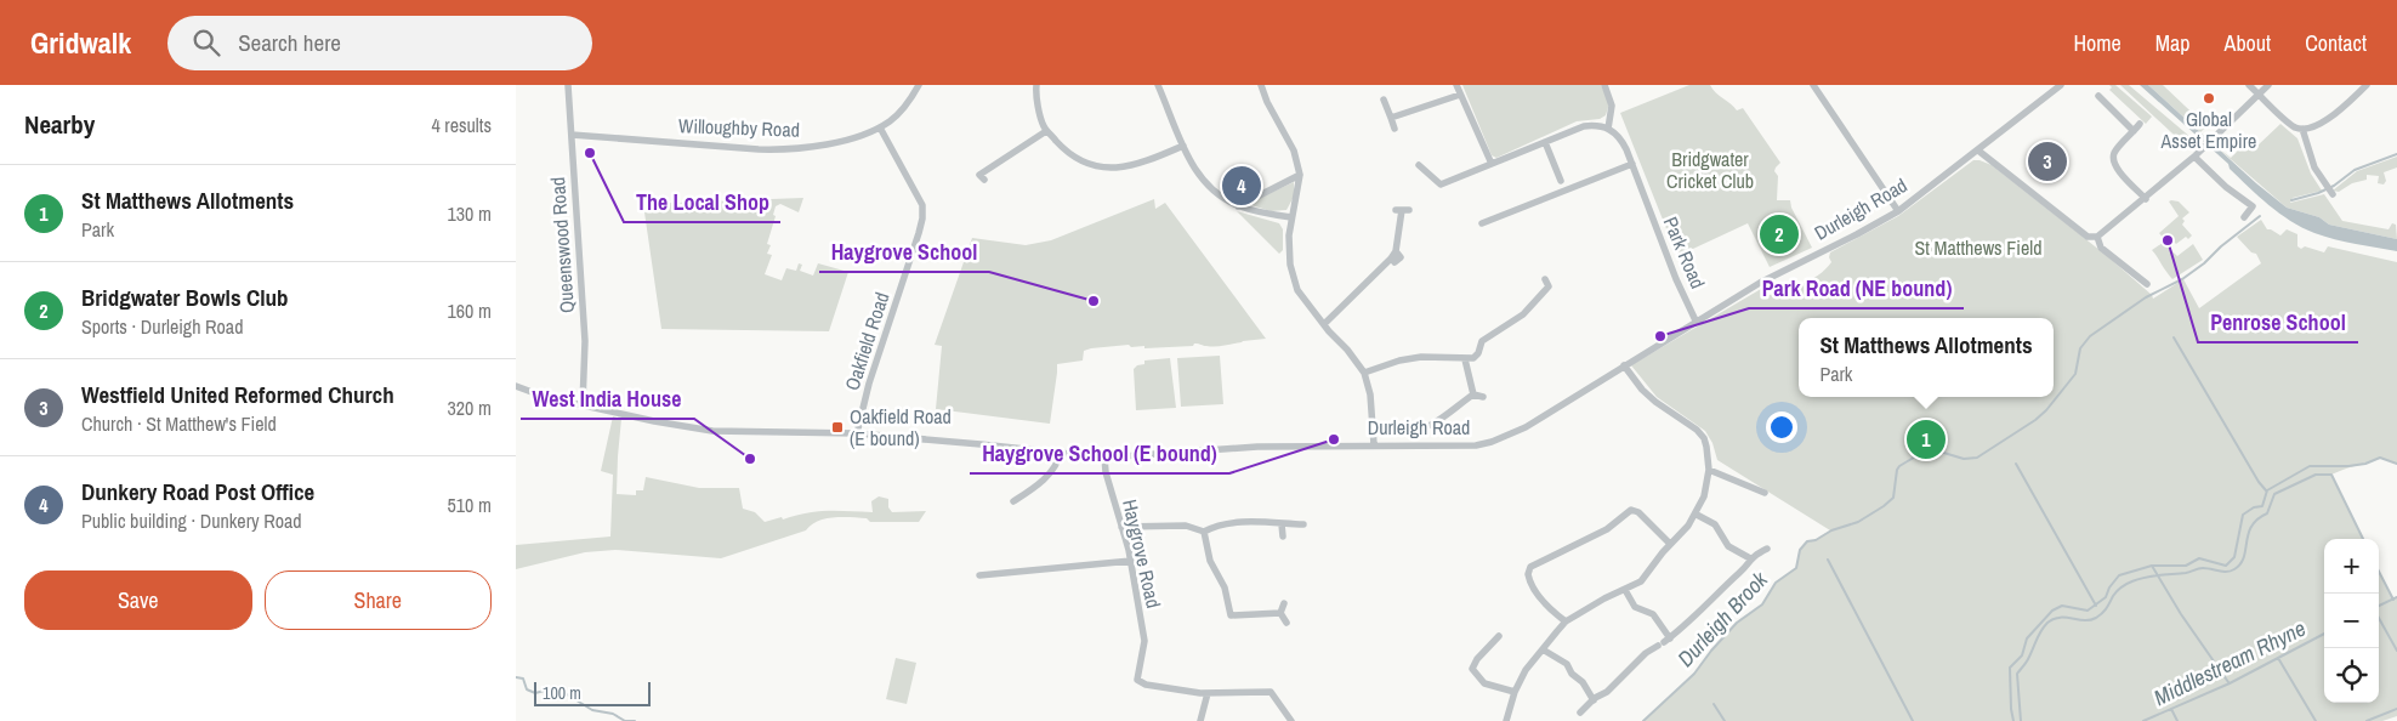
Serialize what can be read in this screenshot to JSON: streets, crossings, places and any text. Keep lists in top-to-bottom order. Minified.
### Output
{"streets":{"street":["Willoughby Road","Durleigh Road","Queenswood Road","Park Road","Oakfield Road","Haygrove Road"]},"crossings":[["Willoughby Road","Queenswood Road"],["Willoughby Road","Oakfield Road"],["Durleigh Road","Queenswood Road"],["Durleigh Road","Park Road"],["Durleigh Road","Oakfield Road"],["Durleigh Road","Haygrove Road"]],"water":["Durleigh Brook","Middlestream Rhyne"],"parks":["Bridgwater Cricket Club","St Matthews Field"],"places":{"other":["Global Asset Empire","The Local Shop","Penrose School","Haygrove School","Park Road (NE bound)","Haygrove School (E bound)","West India House"],"transit":["Oakfield Road (E bound)"]},"scale_bar":"100 m","page":{"header":"Gridwalk","search":"Search here","nav":["Home","Map","About","Contact"],"heading":["Nearby","4 results"],"pins":["3","4","2","1"],"list":[{"mark":"1","name":"St Matthews Allotments","note":"Park","value":"130 m"},{"mark":"2","name":"Bridgwater Bowls Club","note":"Sports · Durleigh Road","value":"160 m"},{"mark":"3","name":"Westfield United Reformed Church","note":"Church · St Matthew's Field","value":"320 m"},{"mark":"4","name":"Dunkery Road Post Office","note":"Public building · Dunkery Road","value":"510 m"}],"popup":["St Matthews Allotments","Park"],"map_buttons":["+","−"],"buttons":["Save","Share"],"scale":"100 m"}}
